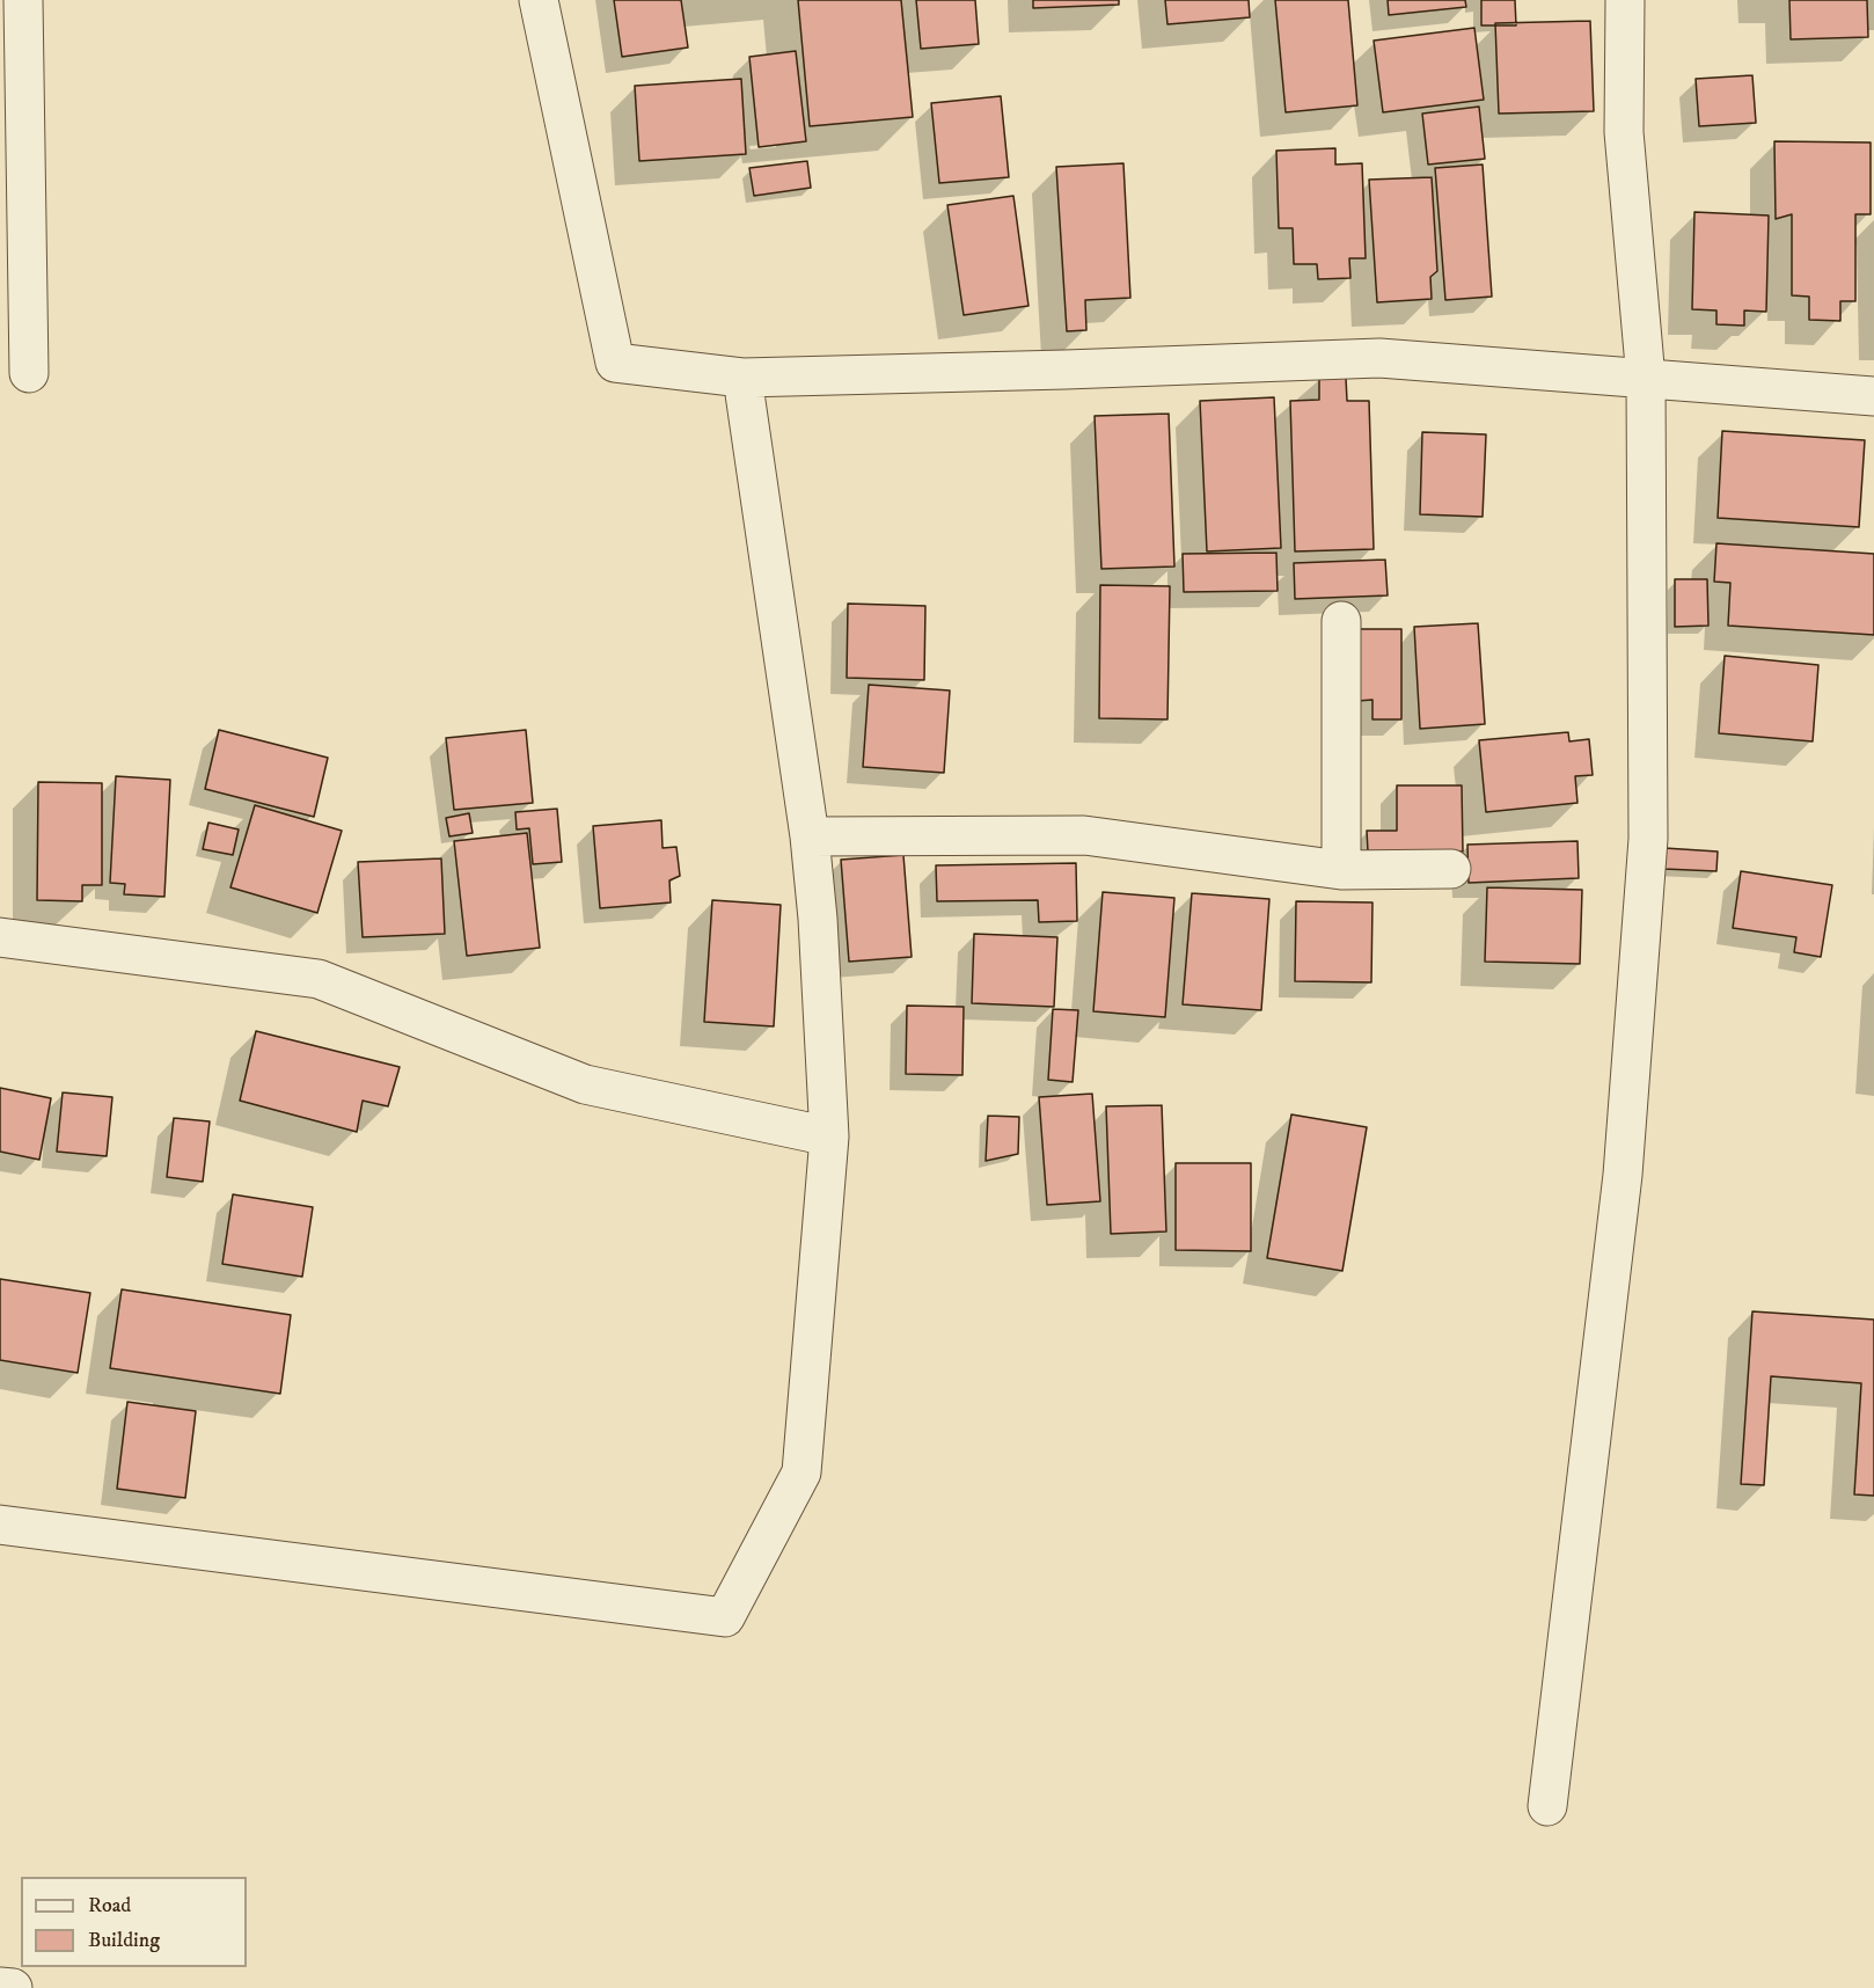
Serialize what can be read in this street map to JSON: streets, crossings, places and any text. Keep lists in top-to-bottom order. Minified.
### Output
{"legend":["Road","Building"]}
